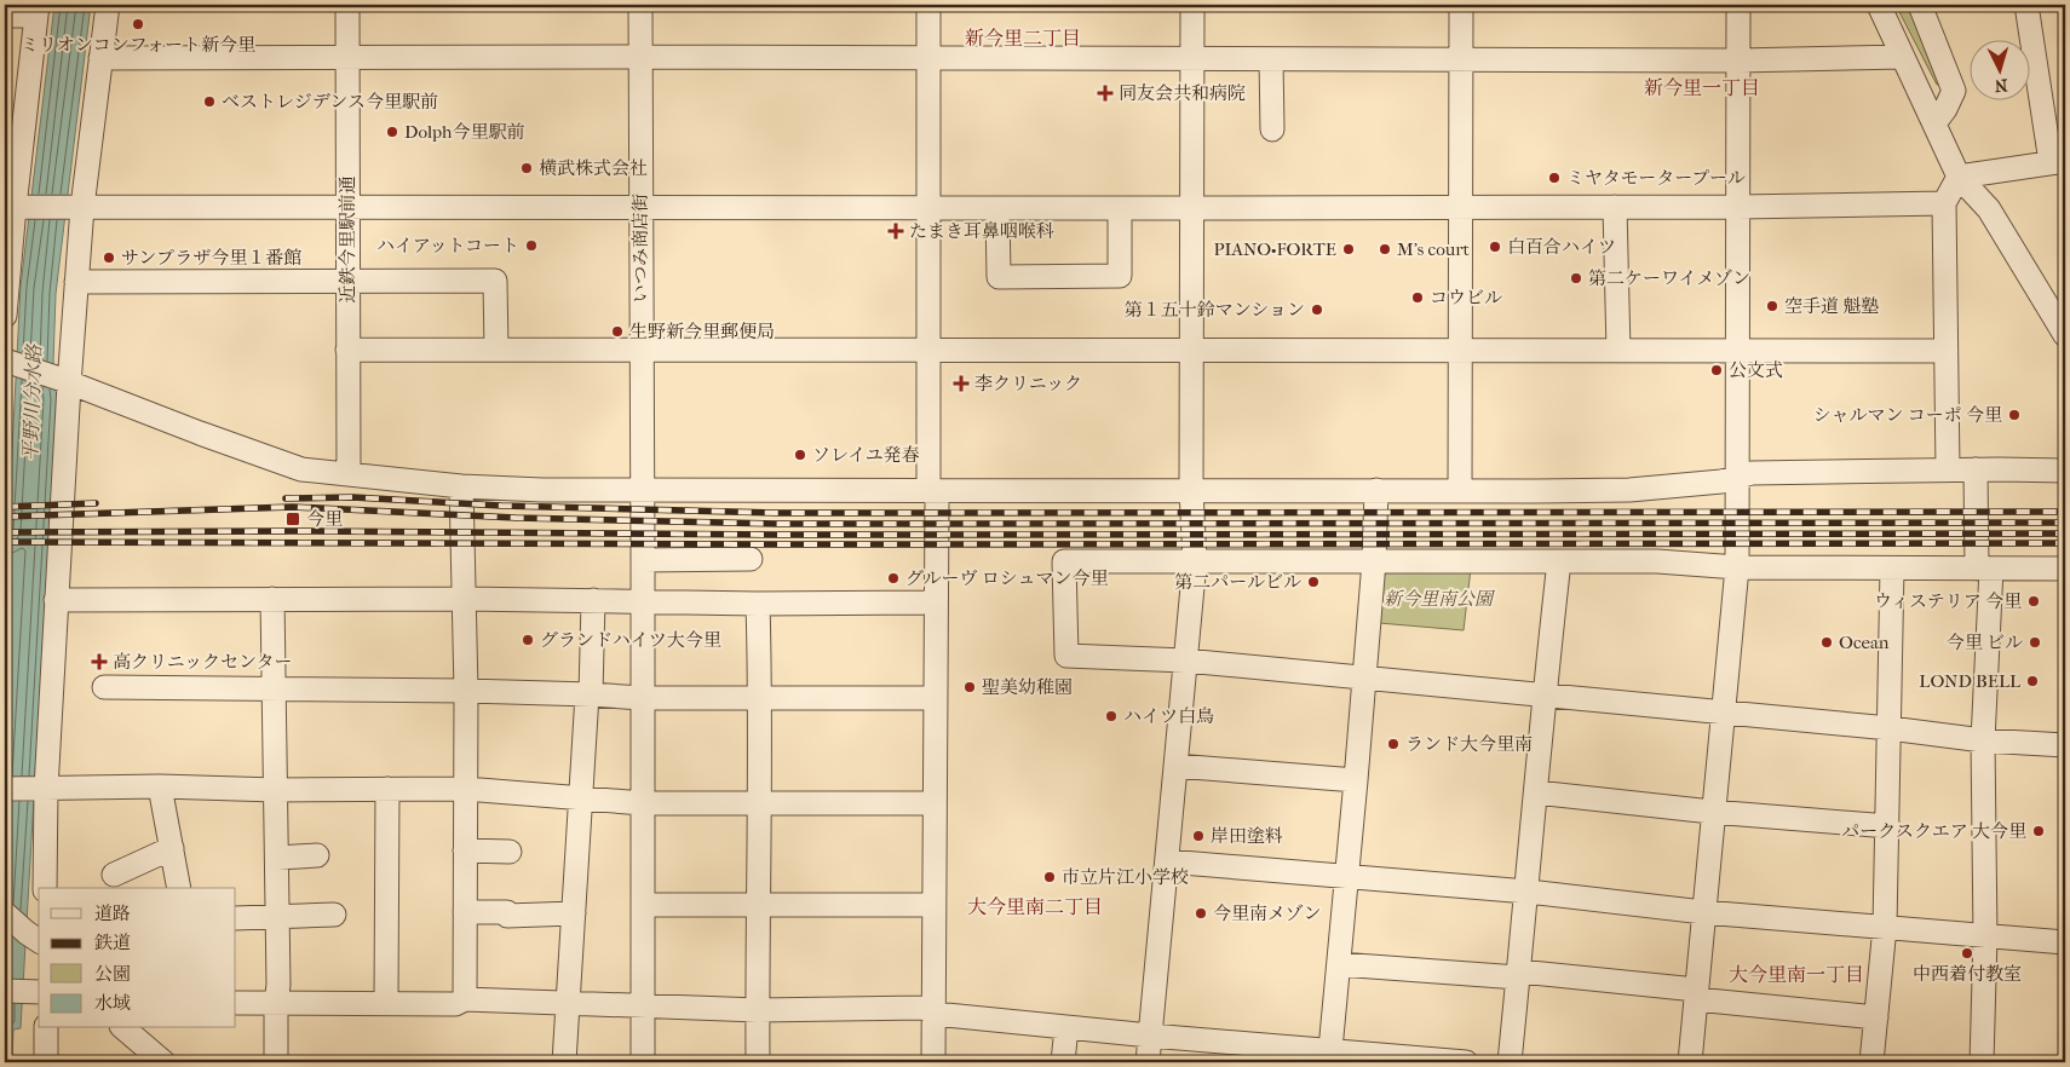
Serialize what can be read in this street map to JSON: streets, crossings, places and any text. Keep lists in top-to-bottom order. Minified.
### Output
{"streets":{"street":["近鉄今里駅前通","いつみ商店街"]},"districts":["新今里二丁目","新今里一丁目","大今里南二丁目","大今里南一丁目"],"water":["平野川分水路"],"parks":["新今里南公園"],"places":{"other":["ミリオンコンフォート新今里","ベストレジデンス今里駅前","Dolph今里駅前","横武株式会社","ミヤタモータープール","ハイアットコート","白百合ハイツ","PIANO•FORTE","M's court","サンプラザ今里１番館","第二ケーワイメゾン","コウビル","空手道 魁塾","第１五十鈴マンション","生野新今里郵便局","公文式","シャルマン コーポ 今里","ソレイユ発春","グルーヴ ロシュマン今里","第二パールビル","ウィステリア 今里","グランドハイツ大今里","Ocean","今里 ビル","LOND BELL","聖美幼稚園","ハイツ白鳥","ランド大今里南","パークスクエア 大今里","岸田塗料","市立片江小学校","今里南メゾン","中西着付教室"],"health":["同友会共和病院","たまき耳鼻咽喉科","李クリニック","高クリニックセンター"],"transit":["今里"]},"legend":["道路","鉄道","公園","水域"],"north":"bottom"}
